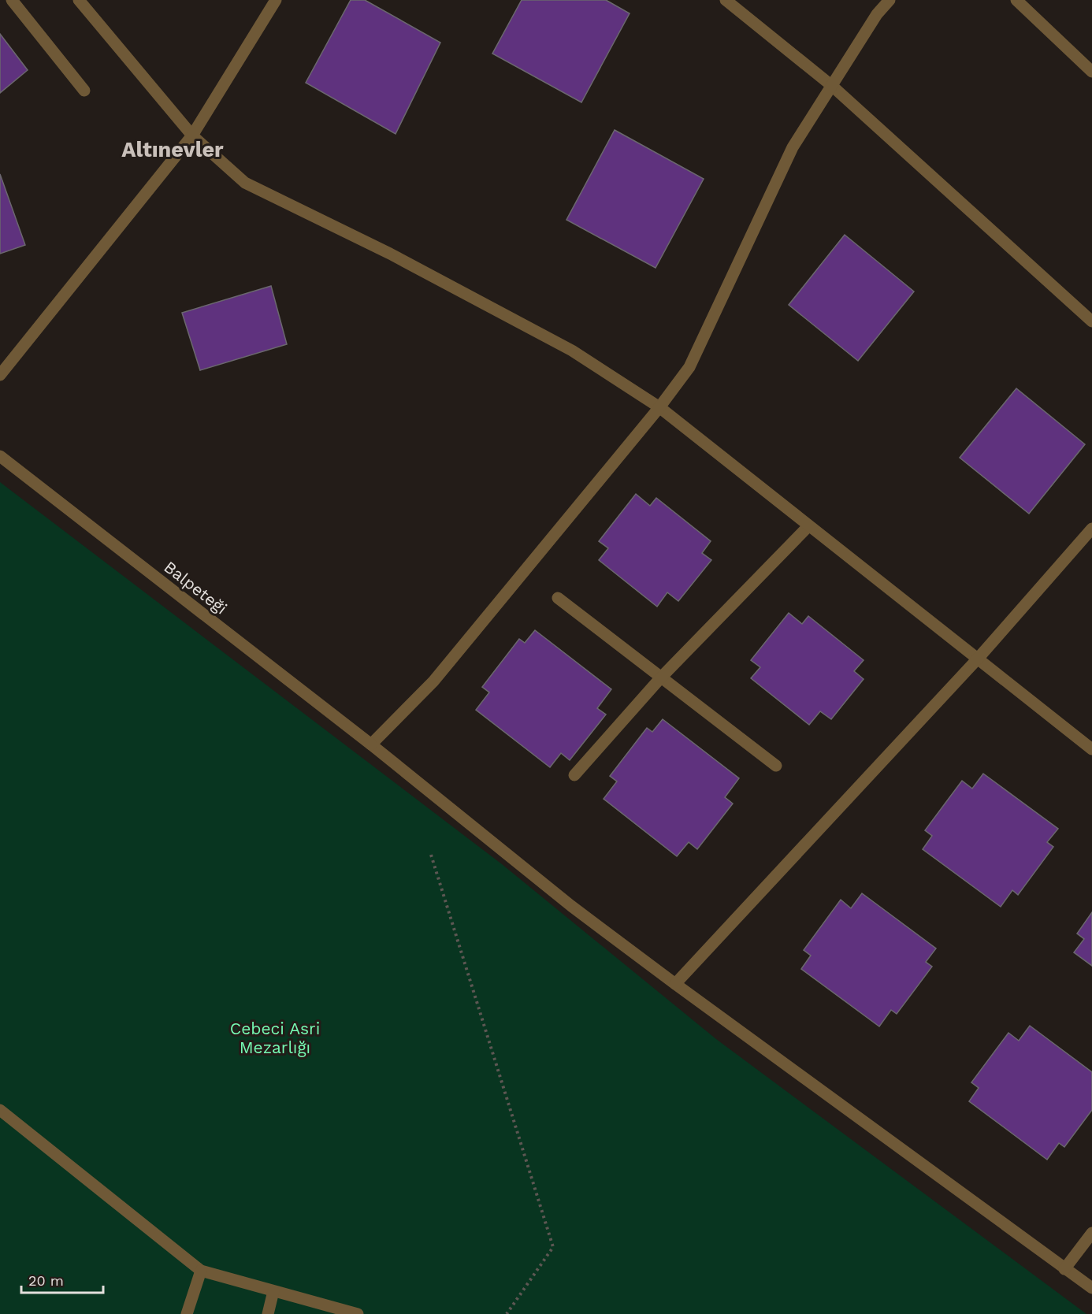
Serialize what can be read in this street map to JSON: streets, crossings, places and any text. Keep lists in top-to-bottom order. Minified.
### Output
{"streets":{"street":["Balpeteği"]},"districts":["Altınevler"],"parks":["Cebeci Asri Mezarlığı"],"scale_bar":"20 m"}
